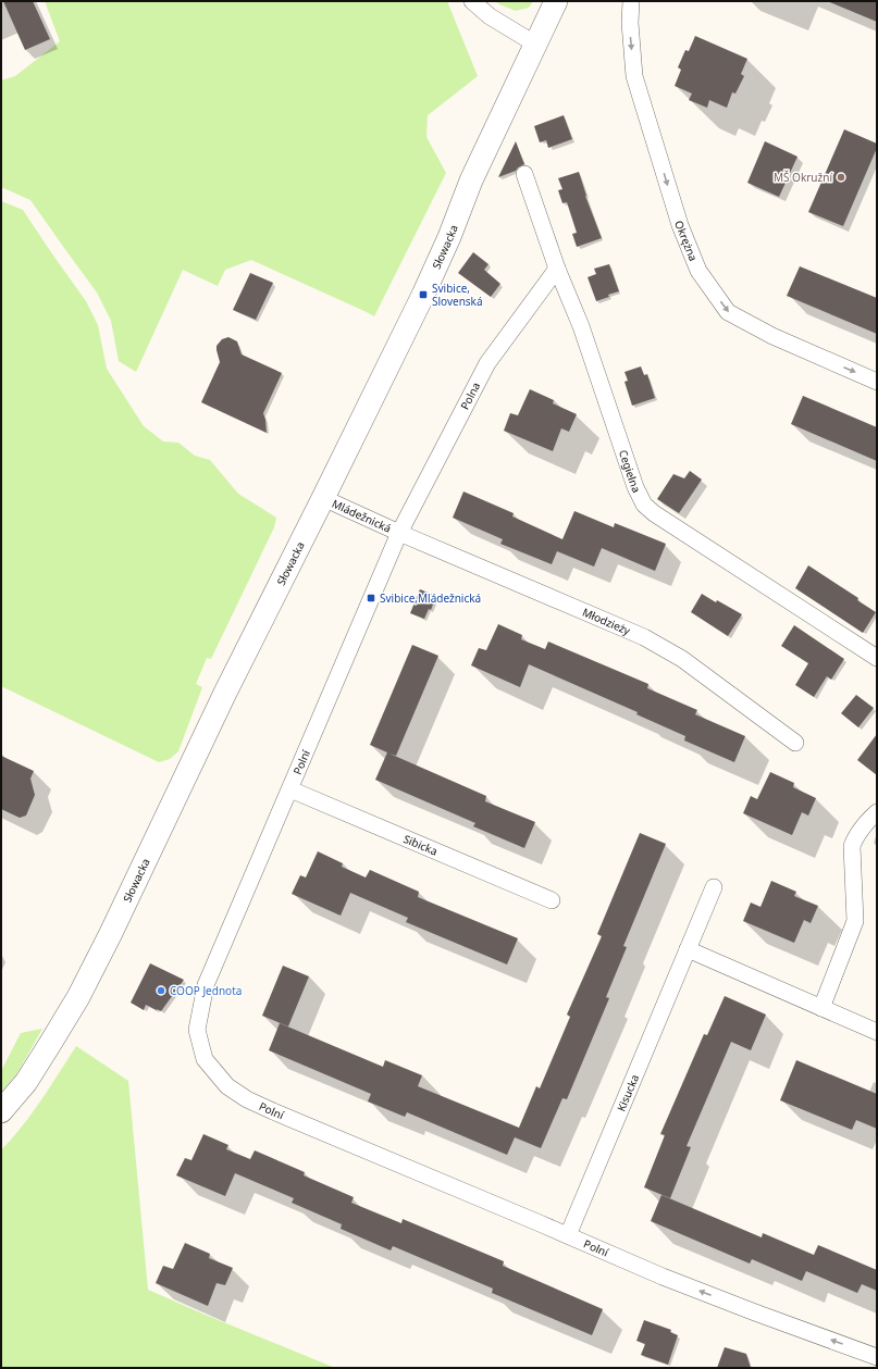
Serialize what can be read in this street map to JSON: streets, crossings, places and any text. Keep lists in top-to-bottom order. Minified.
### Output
{"streets":{"street":["Okrężna","Słowacka","Polna","Cegielna","Mládežnická","Młodzieży","Polní","Sibicka","Kisucka"]},"crossings":[["Słowacka","Mládežnická"],["Polna","Cegielna"],["Polna","Mládežnická"],["Polna","Młodzieży"],["Polna","Polní"],["Mládežnická","Młodzieży"],["Mládežnická","Polní"],["Młodzieży","Polní"],["Polní","Sibicka"],["Polní","Kisucka"]],"one_way":["Okrężna"],"places":{"other":["MŠ Okružní","COOP Jednota"],"transit":["Svibice, Slovenská","Svibice,Mládežnická"]}}
